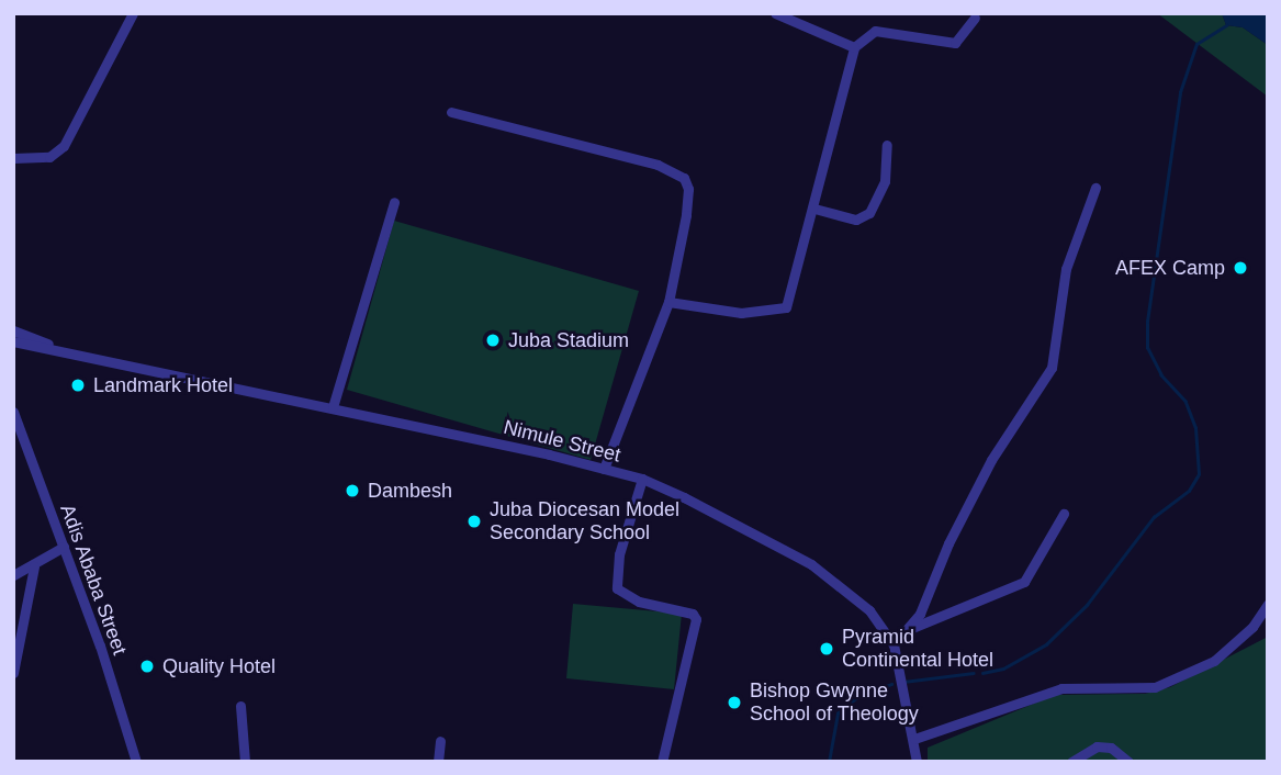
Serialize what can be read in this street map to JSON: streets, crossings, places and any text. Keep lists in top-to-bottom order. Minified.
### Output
{"streets":{"street":["Nimule Street","Adis Ababa Street"]},"places":["AFEX Camp","Juba Stadium","Landmark Hotel","Dambesh","Juba Diocesan Model Secondary School","Pyramid Continental Hotel","Quality Hotel","Bishop Gwynne School of Theology"]}
